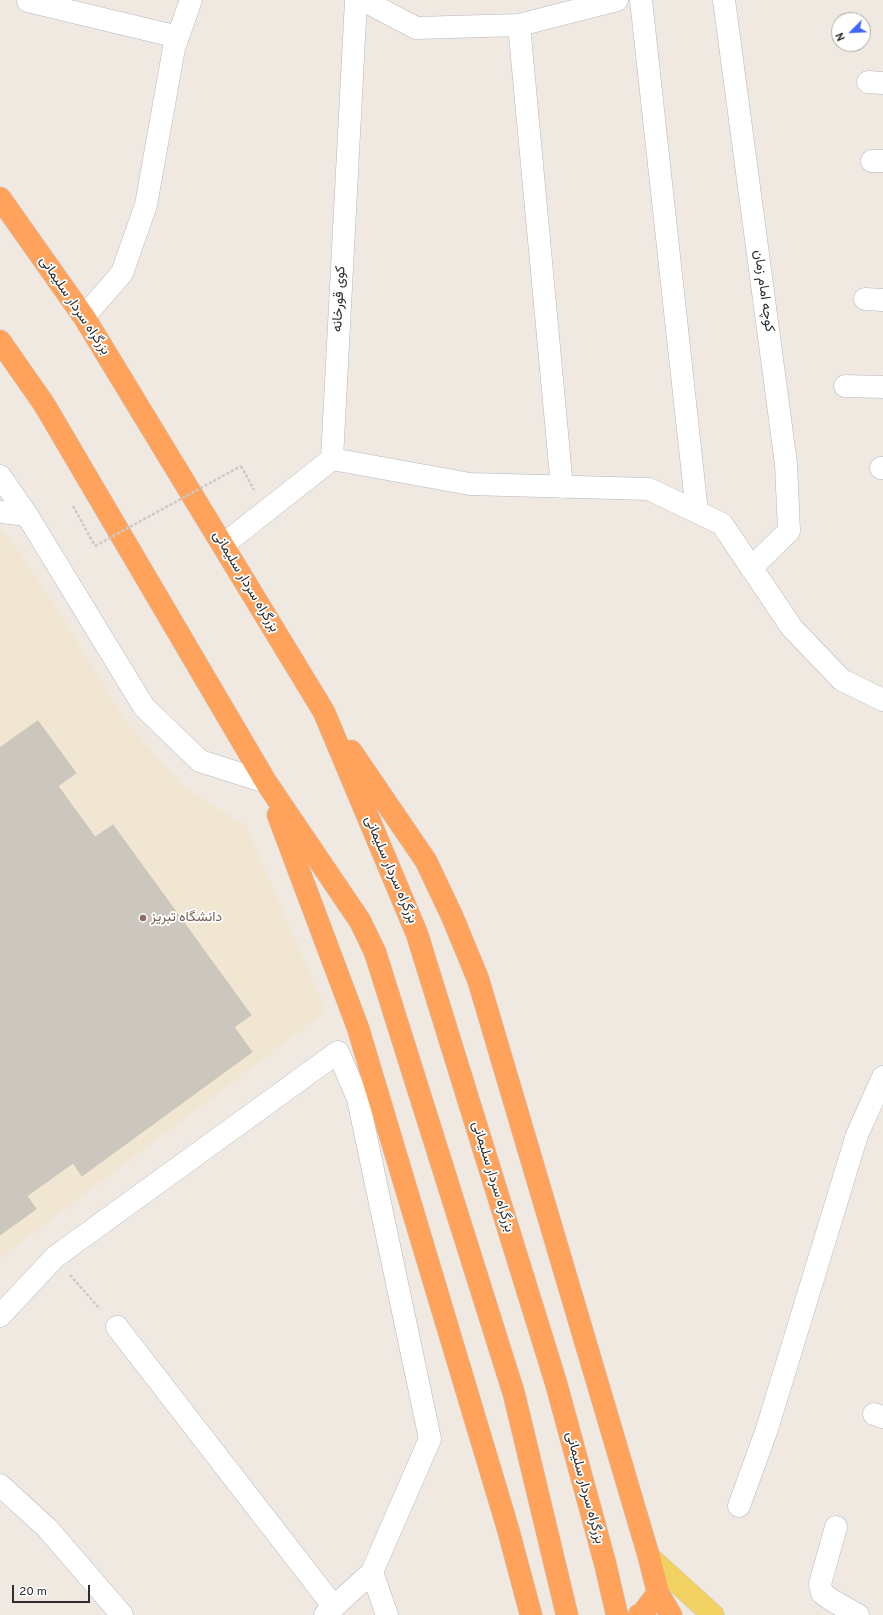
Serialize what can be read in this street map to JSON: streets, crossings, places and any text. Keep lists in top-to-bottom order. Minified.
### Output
{"streets":{"highway":["بزرگراه سردار سلیمانی"],"street":["کوچه امام زمان","کوی قورخانه"]},"places":["دانشگاه تبریز"],"scale_bar":"20 m","north":"bottom left"}
